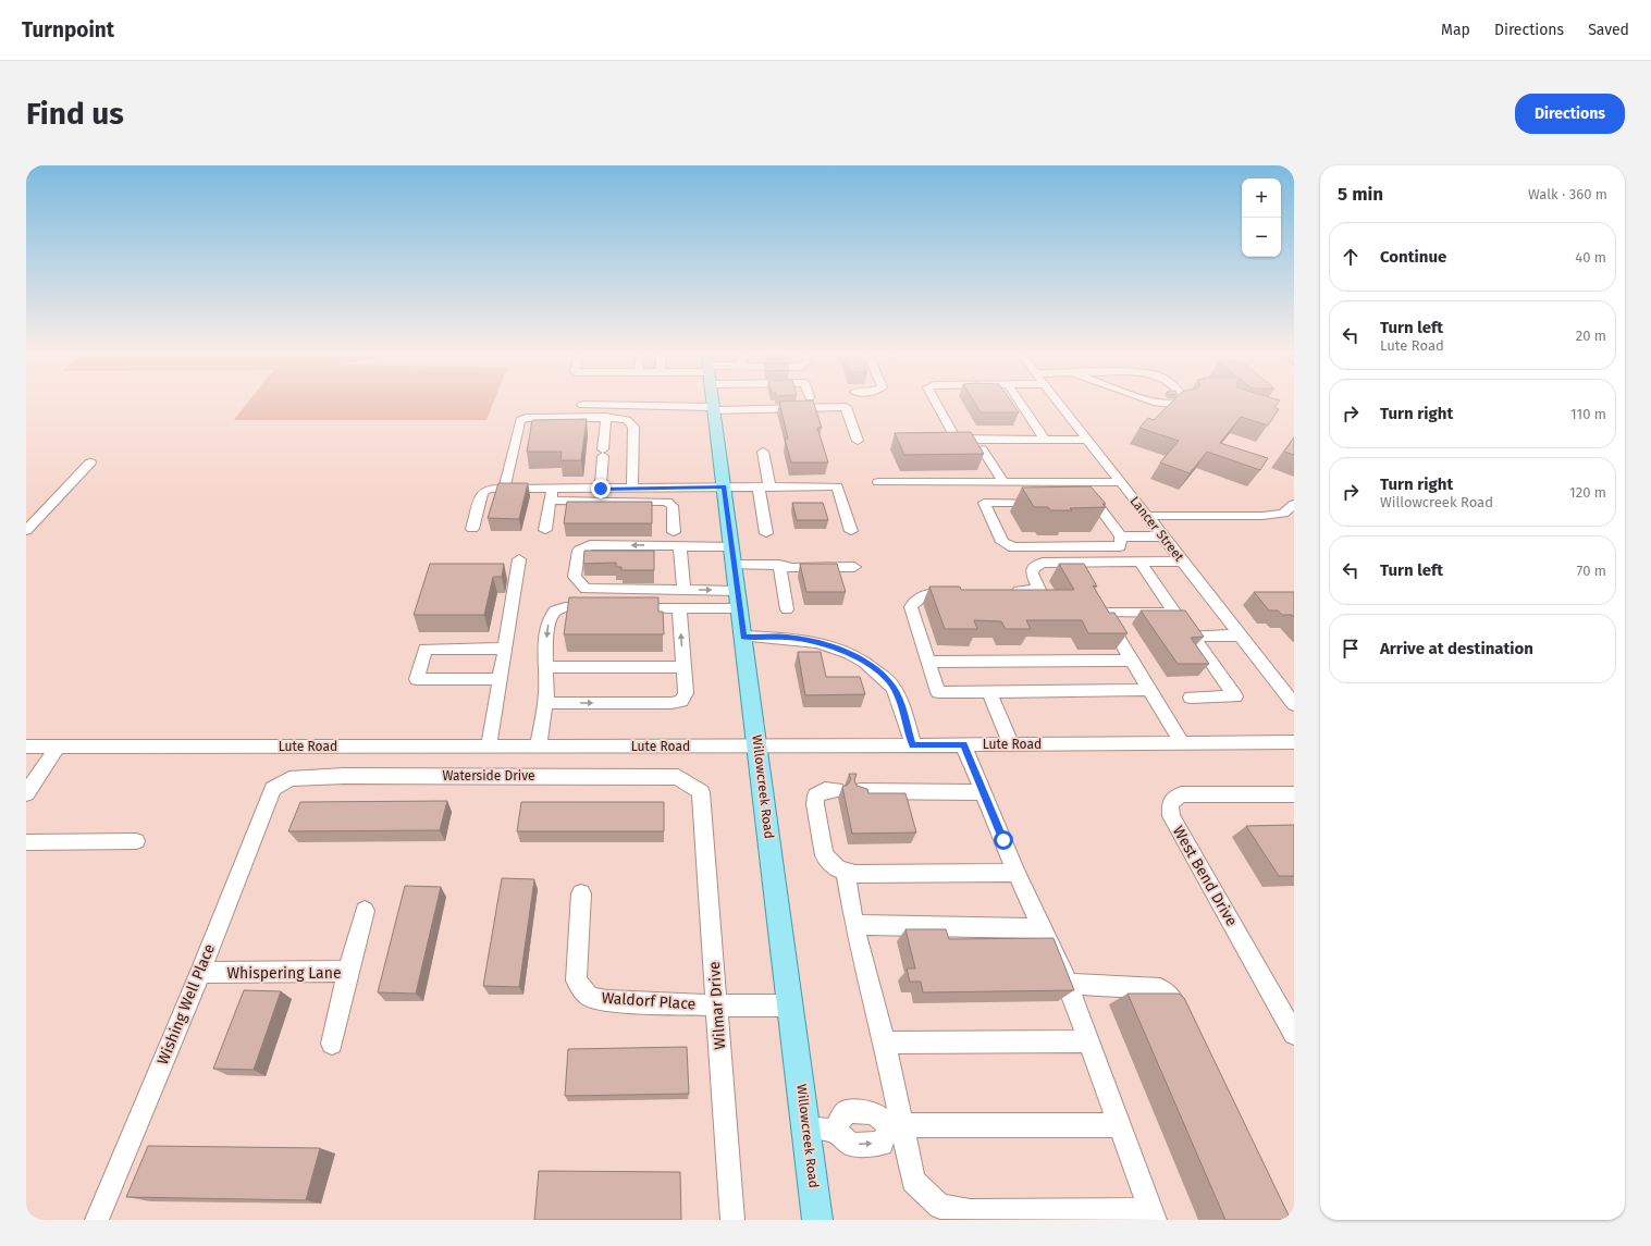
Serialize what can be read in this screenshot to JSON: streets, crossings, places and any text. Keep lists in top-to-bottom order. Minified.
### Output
{"streets":{"main road":["Willowcreek Road"],"street":["Lancer Street","Lute Road","Waterside Drive","West Bend Drive","Whispering Lane","Waldorf Place","Wishing Well Place","Wilmar Drive"]},"crossings":[["Lute Road","Willowcreek Road"],["Waterside Drive","Wishing Well Place"],["Waterside Drive","Wilmar Drive"],["Willowcreek Road","Waldorf Place"],["Whispering Lane","Wishing Well Place"],["Waldorf Place","Wilmar Drive"]],"page":{"header":"Turnpoint","nav":["Map","Directions","Saved"],"buttons":"Directions","title":"Find us","heading":["5 min","Walk · 360 m"],"map_buttons":["+","−"],"list":[["Continue","40 m"],["Turn left","Lute Road","20 m"],["Turn right","110 m"],["Turn right","Willowcreek Road","120 m"],["Turn left","70 m"],"Arrive at destination"]}}
